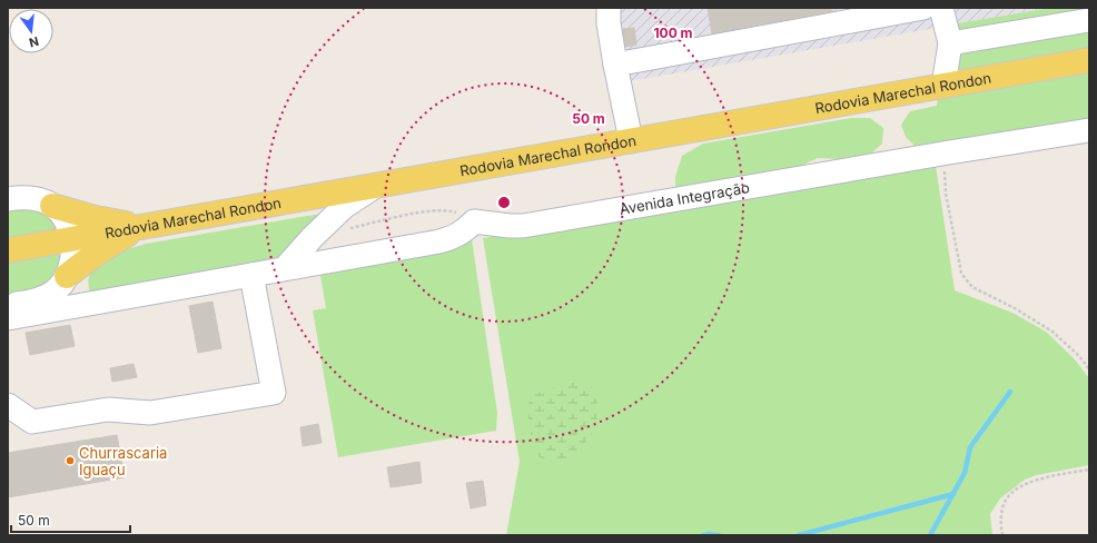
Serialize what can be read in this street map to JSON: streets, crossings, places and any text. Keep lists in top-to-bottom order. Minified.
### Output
{"streets":{"main road":["Rodovia Marechal Rondon"],"street":["Avenida Integração"]},"places":["Churrascaria Iguaçu"],"scale_bar":"50 m","north":"bottom","rings":["100 m","50 m"]}
